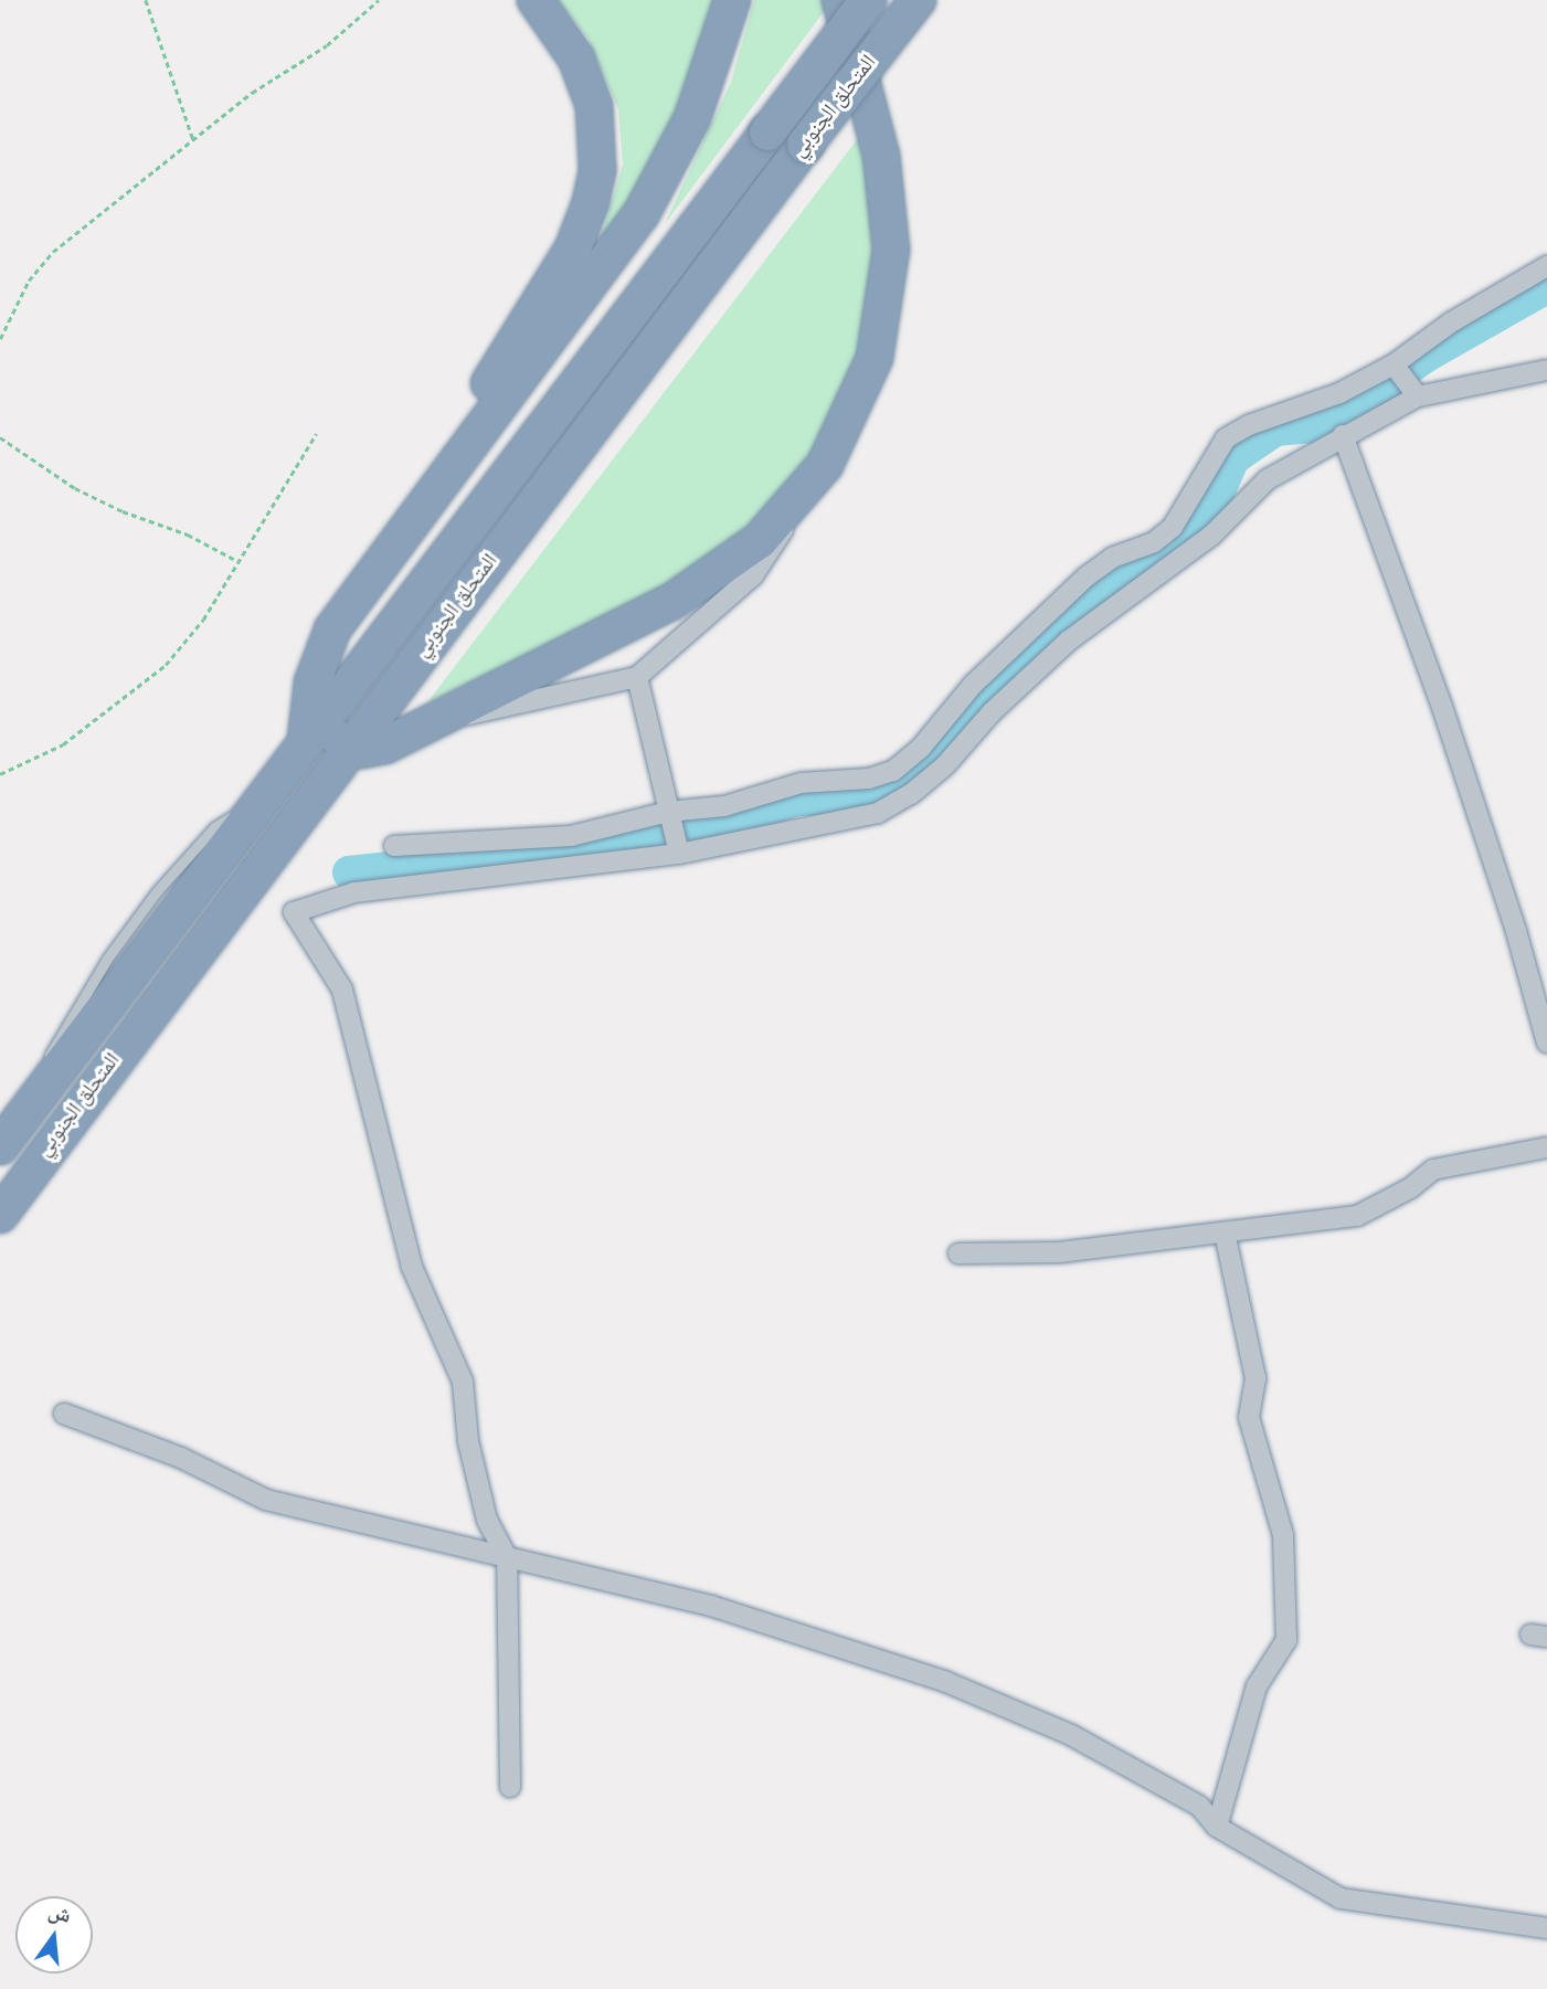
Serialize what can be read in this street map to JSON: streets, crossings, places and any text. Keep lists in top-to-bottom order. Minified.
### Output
{"streets":{"highway":["المتحلق الجنوبي"]},"north":"top"}
